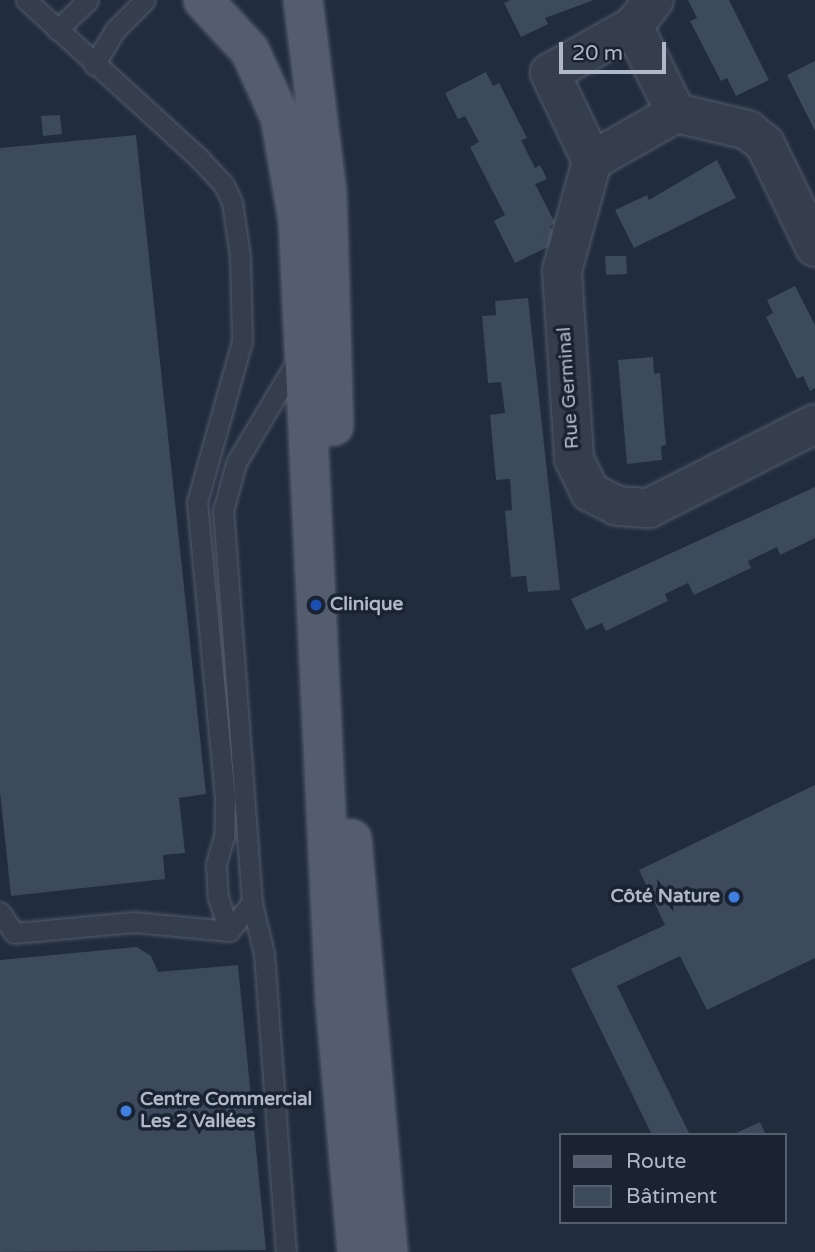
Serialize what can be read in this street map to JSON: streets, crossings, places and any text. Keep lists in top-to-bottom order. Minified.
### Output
{"streets":{"street":["Rue Germinal"]},"places":["Clinique","Côté Nature","Centre Commercial Les 2 Vallées"],"legend":["Route","Bâtiment"],"scale_bar":"20 m"}
